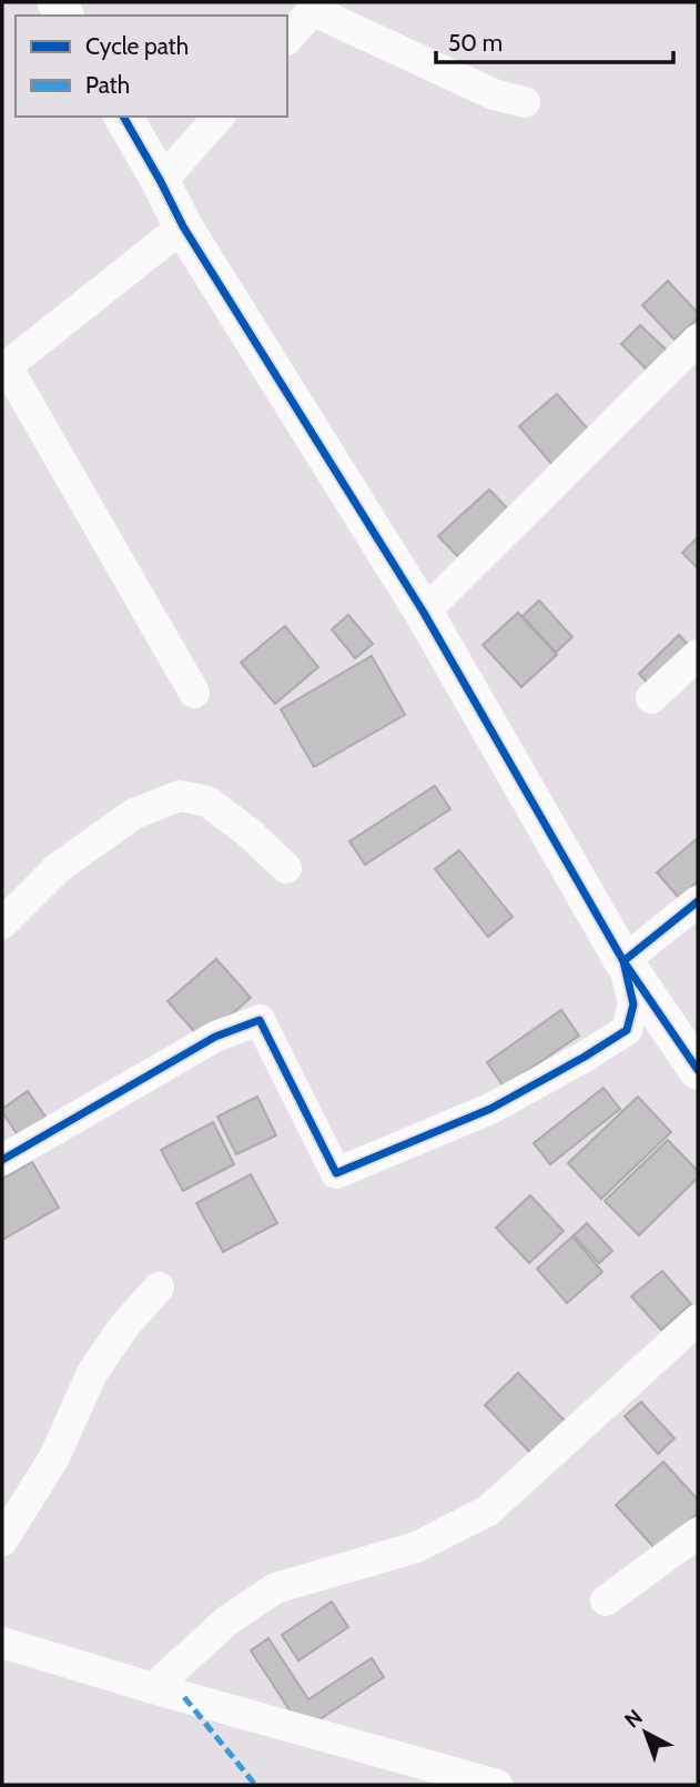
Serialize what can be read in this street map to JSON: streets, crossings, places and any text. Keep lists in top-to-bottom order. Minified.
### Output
{"legend":["Cycle path","Path"],"scale_bar":"50 m","north":"top left"}
